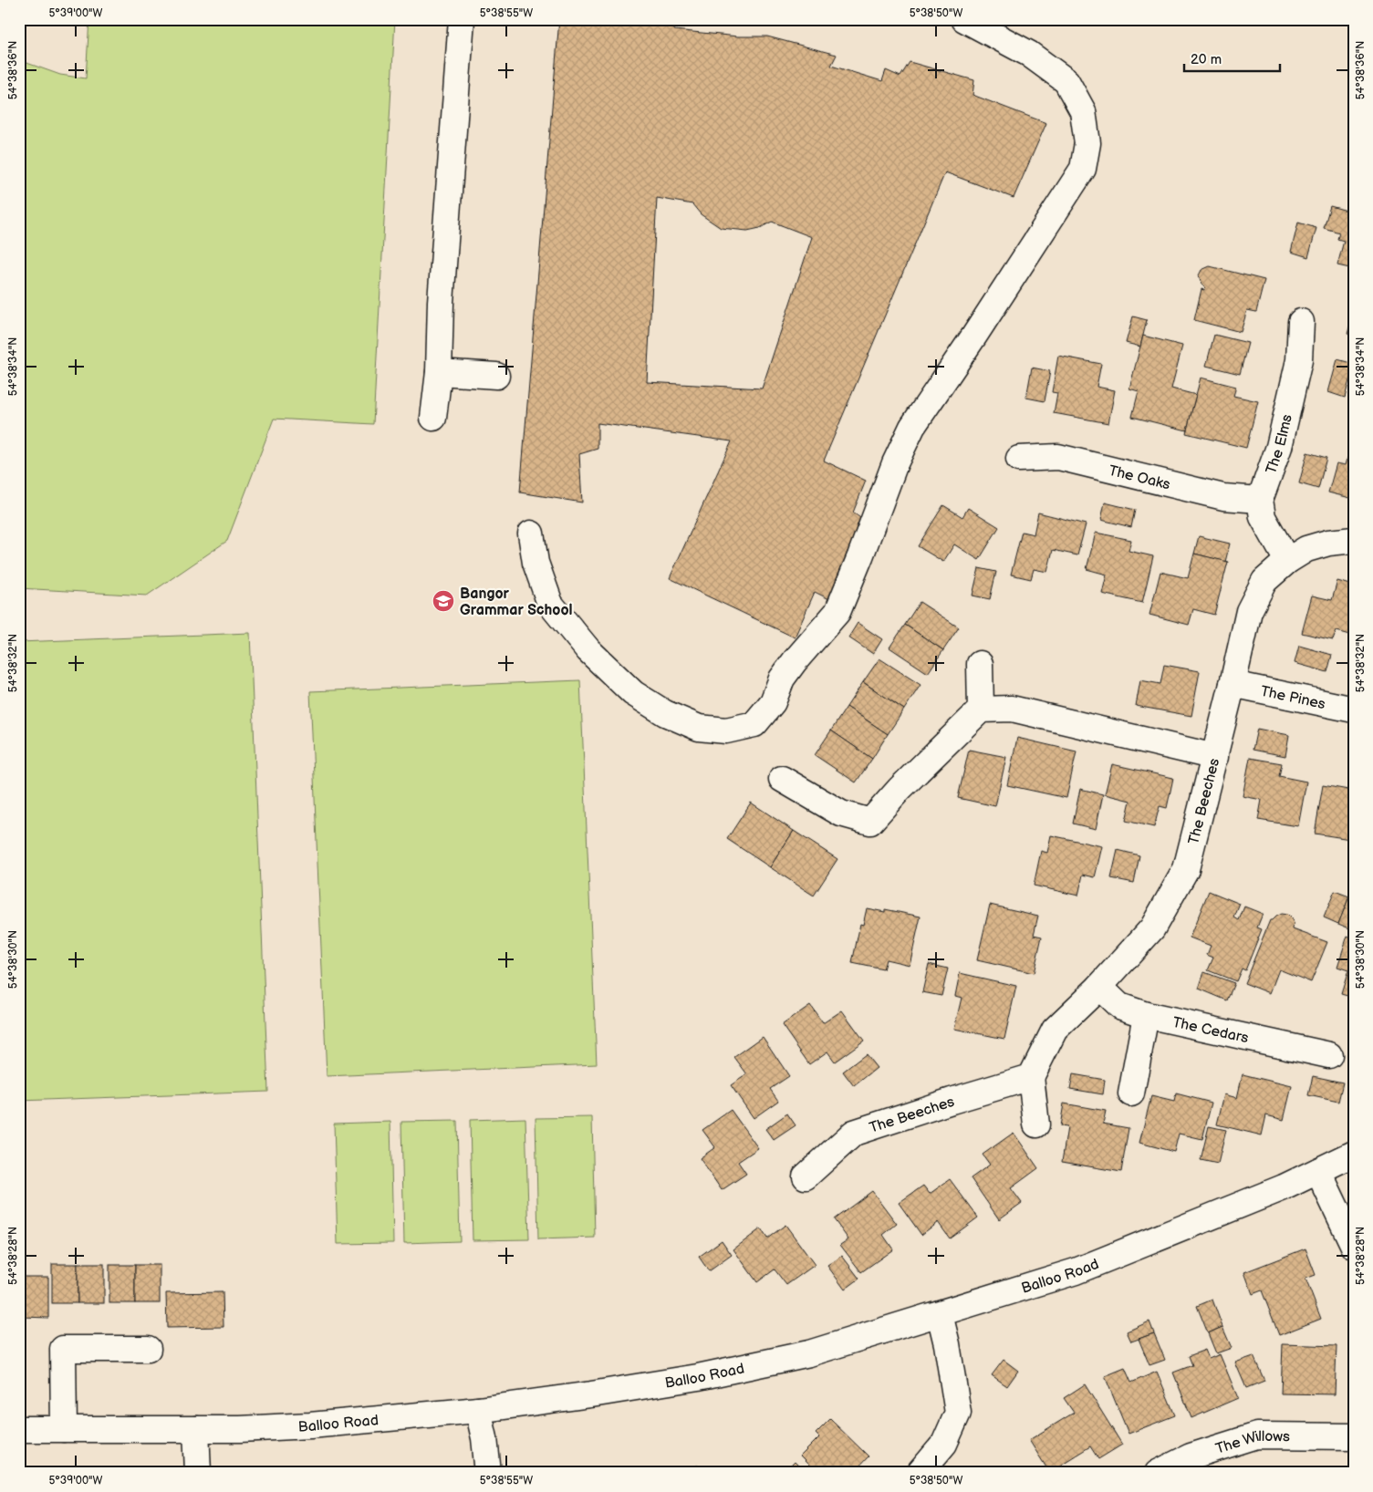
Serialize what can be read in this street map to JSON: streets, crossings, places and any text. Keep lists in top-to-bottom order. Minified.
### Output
{"streets":{"street":["The Elms","The Oaks","The Pines","The Beeches","The Cedars","Balloo Road","The Willows"]},"crossings":[["The Elms","The Oaks"],["The Pines","The Beeches"],["The Beeches","The Cedars"]],"places":{"school or university":["Bangor Grammar School"]},"scale_bar":"20 m","coordinates":["5°39'00\"W","5°38'55\"W","5°38'50\"W","54°38'36\"N","54°38'34\"N","54°38'32\"N","54°38'30\"N","54°38'28\"N"]}
